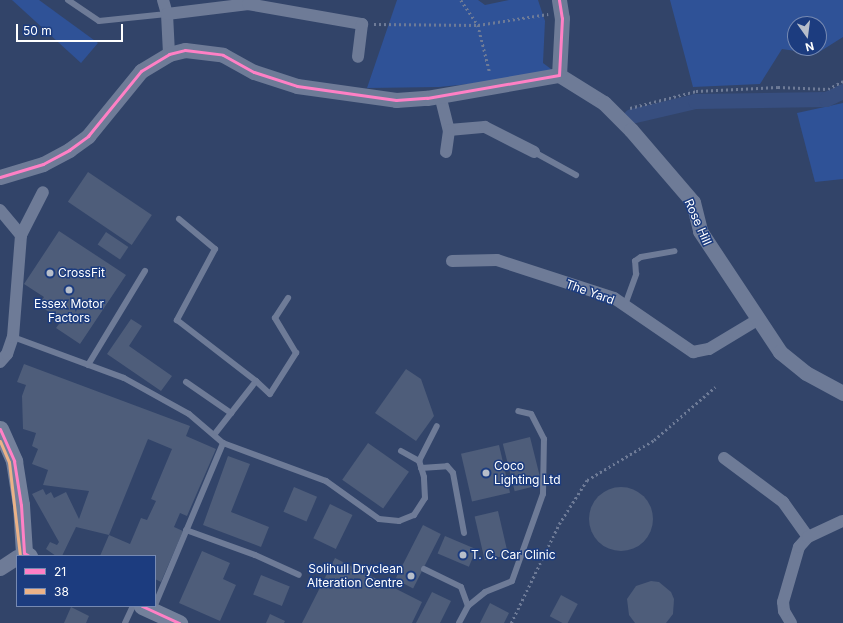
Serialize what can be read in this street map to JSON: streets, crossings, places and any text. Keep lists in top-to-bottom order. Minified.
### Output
{"streets":{"street":["Rose Hill","The Yard"]},"crossings":[["Rose Hill","The Yard"]],"places":["CrossFit","Essex Motor Factors","Coco Lighting Ltd","T. C. Car Clinic","Solihull Dryclean Alteration Centre"],"lines":["transit line 21","transit line 38"],"legend":["21","38"],"scale_bar":"50 m","north":"bottom"}
